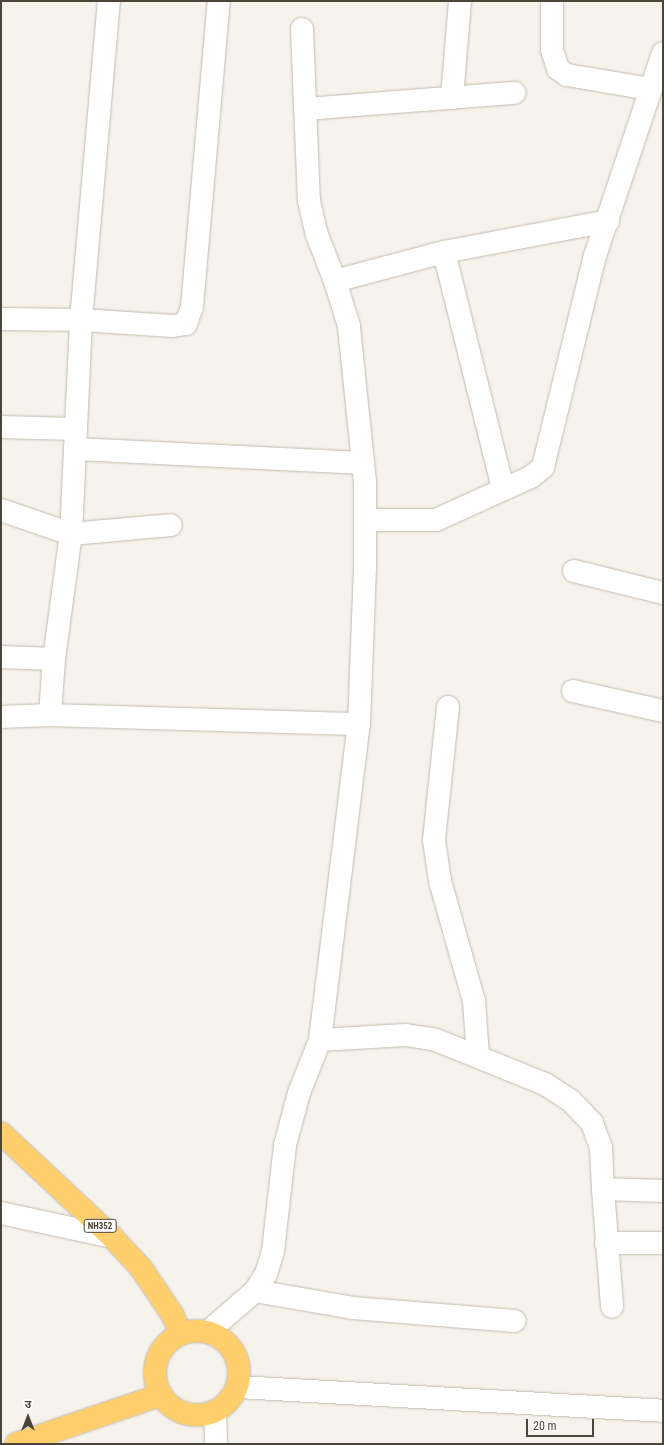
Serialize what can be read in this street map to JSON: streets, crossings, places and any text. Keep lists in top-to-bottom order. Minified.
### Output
{"streets":{"highway":["NH352"]},"scale_bar":"20 m","north":"top"}
